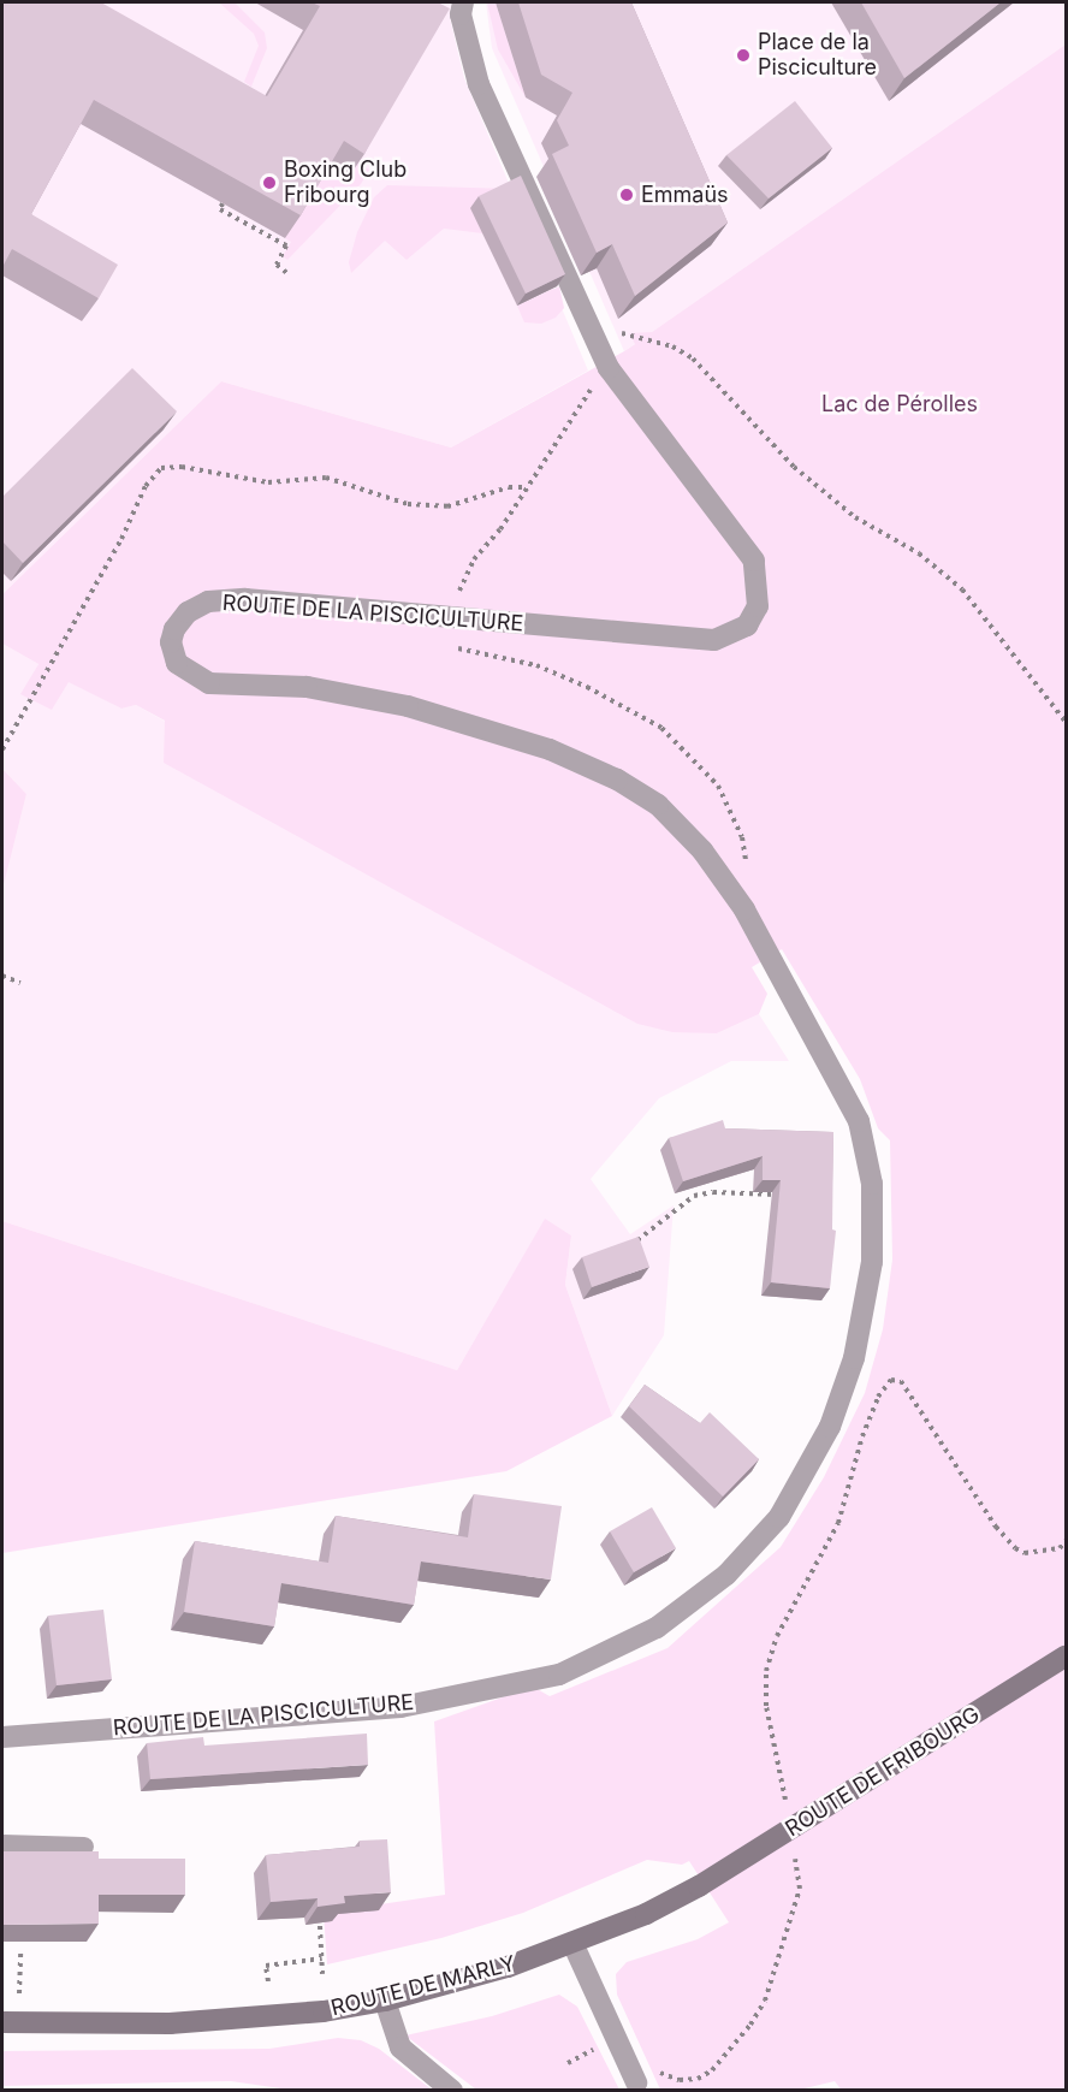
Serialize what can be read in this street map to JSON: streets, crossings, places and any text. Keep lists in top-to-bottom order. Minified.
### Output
{"streets":{"main road":["ROUTE DE FRIBOURG","ROUTE DE MARLY"],"street":["ROUTE DE LA PISCICULTURE"]},"crossings":[["ROUTE DE FRIBOURG","ROUTE DE MARLY"]],"parks":["Lac de Pérolles"],"places":["Place de la Pisciculture","Boxing Club Fribourg","Emmaüs"]}
